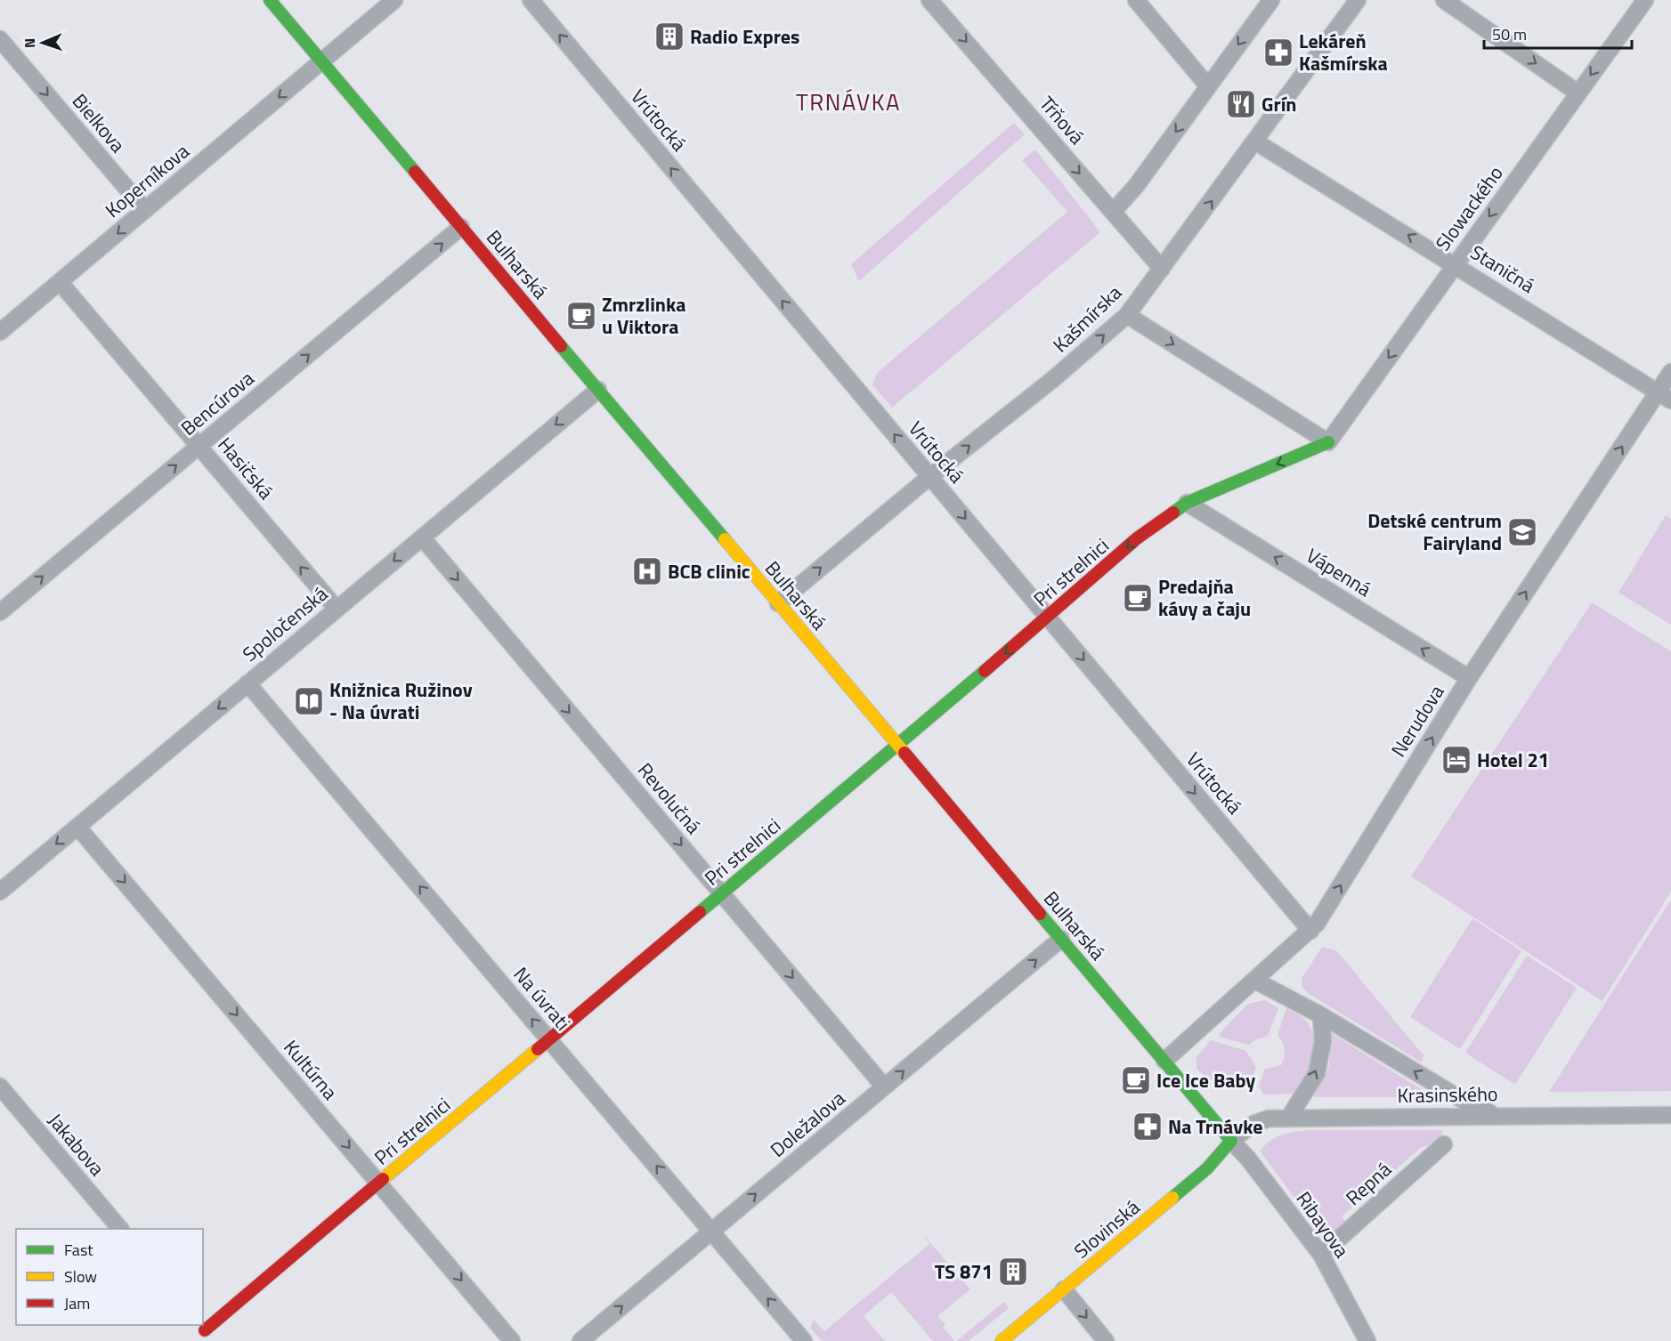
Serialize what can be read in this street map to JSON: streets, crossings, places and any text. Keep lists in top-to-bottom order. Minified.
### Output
{"streets":{"street":["Vrútocká","Tŕňová","Bielkova","Koperníkova","Slowackého","Bulharská","Staničná","Kašmírska","Bencúrova","Hasičská","Pri strelnici","Vápenná","Spoločenská","Nerudova","Revolučná","Na úvrati","Kultúrna","Krasinského","Doležalova","Jakabova","Repná","Ribayova","Slovinská"]},"crossings":[["Vrútocká","Kašmírska"],["Vrútocká","Pri strelnici"],["Vrútocká","Nerudova"],["Tŕňová","Kašmírska"],["Bielkova","Koperníkova"],["Koperníkova","Bulharská"],["Koperníkova","Hasičská"],["Slowackého","Staničná"],["Slowackého","Pri strelnici"],["Bulharská","Kašmírska"],["Bulharská","Bencúrova"],["Bulharská","Pri strelnici"],["Bulharská","Spoločenská"],["Bulharská","Nerudova"],["Bulharská","Krasinského"],["Bulharská","Doležalova"],["Bulharská","Ribayova"],["Bulharská","Slovinská"],["Staničná","Kašmírska"],["Staničná","Nerudova"],["Bencúrova","Hasičská"],["Hasičská","Spoločenská"],["Pri strelnici","Vápenná"],["Pri strelnici","Revolučná"],["Pri strelnici","Na úvrati"],["Pri strelnici","Kultúrna"],["Vápenná","Nerudova"],["Spoločenská","Revolučná"],["Spoločenská","Na úvrati"],["Spoločenská","Kultúrna"],["Revolučná","Doležalova"],["Na úvrati","Doležalova"],["Krasinského","Ribayova"],["Krasinského","Slovinská"],["Repná","Ribayova"],["Ribayova","Slovinská"]],"one_way":["Tŕňová","Bielkova","Koperníkova","Slowackého","Staničná","Kašmírska","Bencúrova","Hasičská","Pri strelnici","Vápenná","Spoločenská","Nerudova","Revolučná","Na úvrati","Kultúrna","Doležalova"],"districts":["TRNÁVKA"],"places":{"building":["Radio Expres","TS 871"],"pharmacy":["Lekáreň Kašmírska","Na Trnávke"],"restaurant":["Grín"],"cafe":["Zmrzlinka u Viktora","Predajňa kávy a čaju","Ice Ice Baby"],"school or university":["Detské centrum Fairyland"],"hospital":["BCB clinic"],"library":["Knižnica Ružinov - Na úvrati"],"hotel":["Hotel 21"]},"legend":["Fast","Slow","Jam"],"scale_bar":"50 m","north":"left"}
